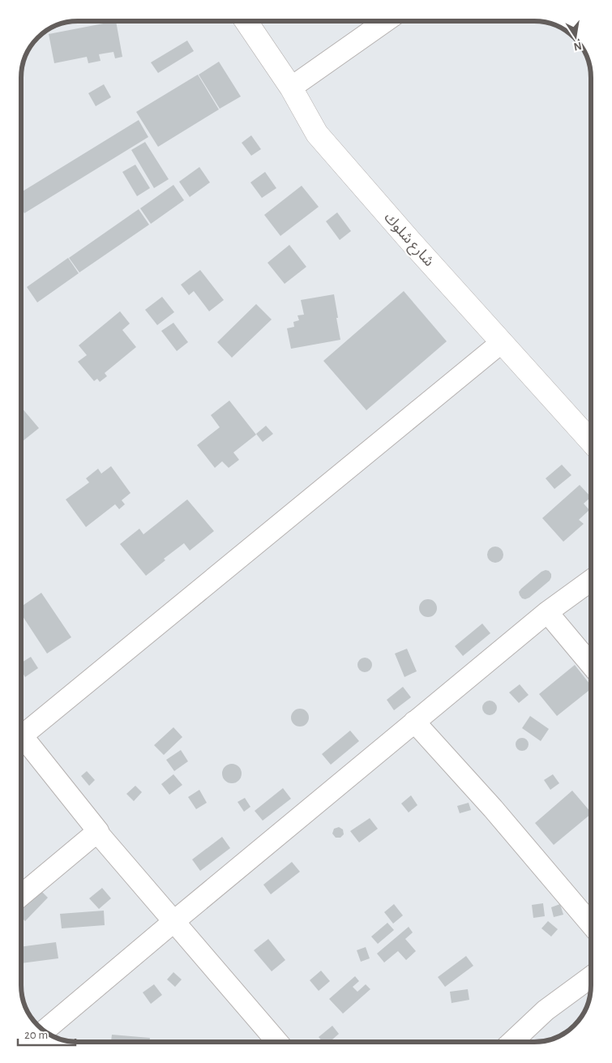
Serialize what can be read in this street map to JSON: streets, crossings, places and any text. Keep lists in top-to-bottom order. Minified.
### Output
{"streets":{"street":["شارع شلوك"]},"scale_bar":"20 m","north":"bottom"}
